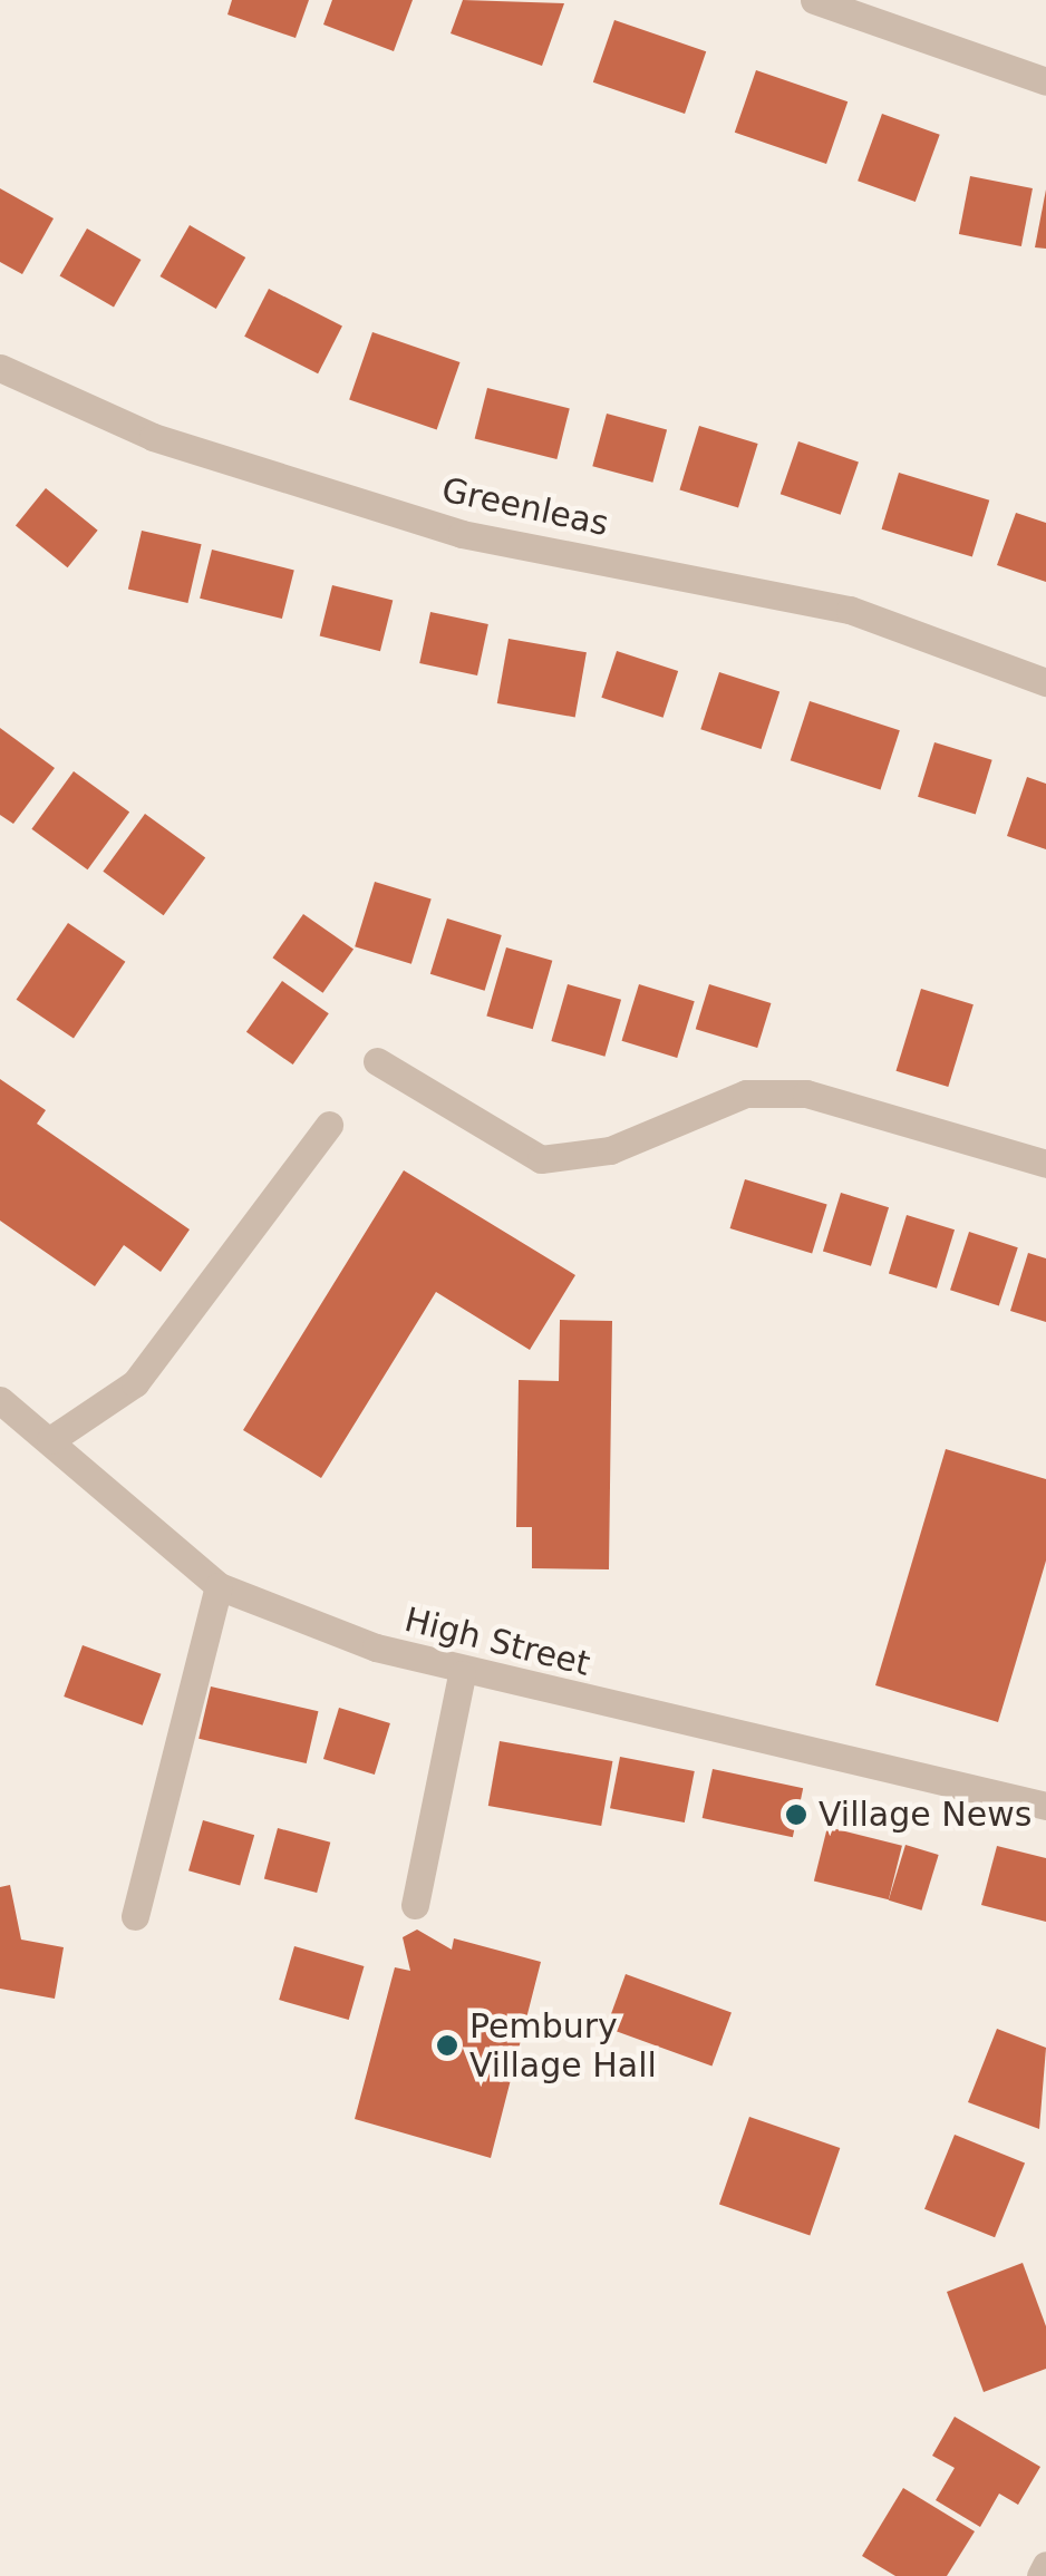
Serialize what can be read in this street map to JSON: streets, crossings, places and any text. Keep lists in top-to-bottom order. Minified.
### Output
{"streets":{"street":["Greenleas","High Street"]},"places":["Village News","Pembury Village Hall"]}
